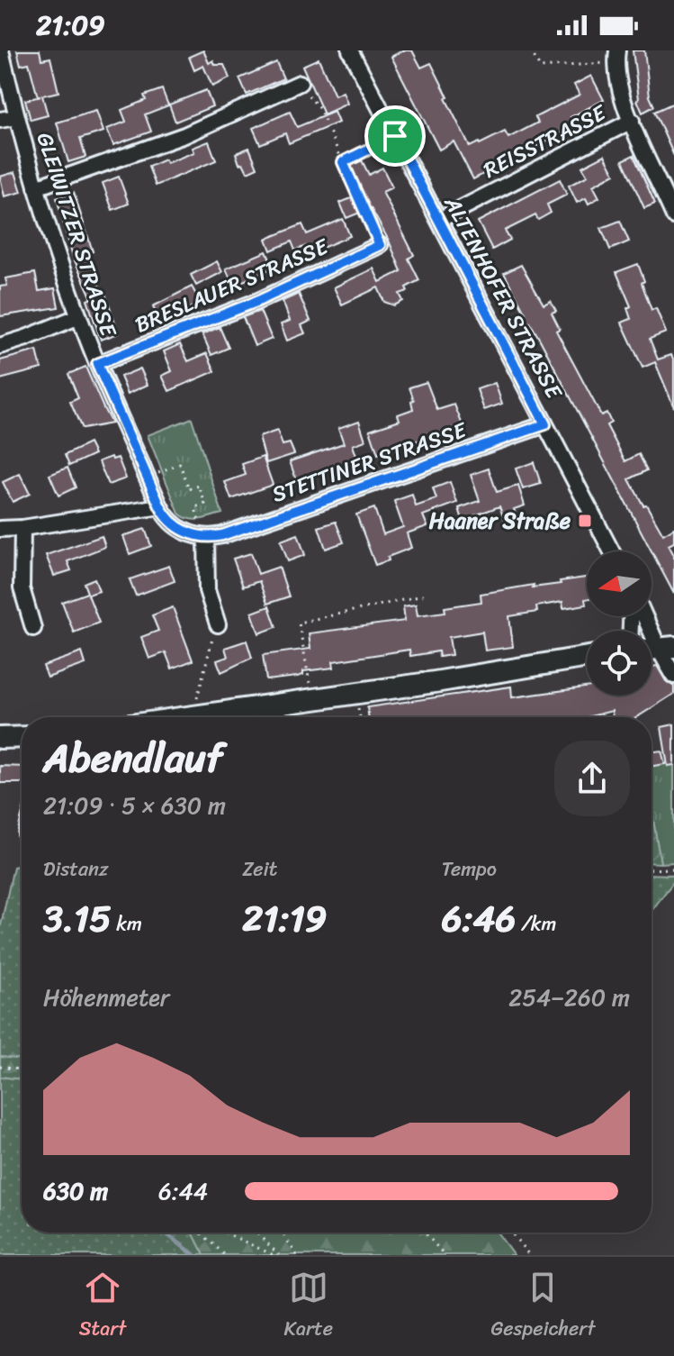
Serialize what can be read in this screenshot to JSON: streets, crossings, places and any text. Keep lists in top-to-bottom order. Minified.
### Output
{"streets":{"street":["REISSTRASSE","GLEIWITZER STRASSE","BRESLAUER STRASSE","ALTENHOFER STRASSE","STETTINER STRASSE"]},"crossings":[["REISSTRASSE","ALTENHOFER STRASSE"],["GLEIWITZER STRASSE","BRESLAUER STRASSE"],["ALTENHOFER STRASSE","STETTINER STRASSE"]],"places":{"transit":["Haaner Straße"]},"north":"left","page":{"status":"21:09","heading":["Abendlauf","21:09 · 5 × 630 m"],"stats":[["Distanz","3.15 km"],["Zeit","21:19"],["Tempo","6:46 /km"]],"chart":["Höhenmeter","254–260 m"],"list":[{"name":"630 m","note":"6:44"}],"tabs":["Start","Karte","Gespeichert"]}}
